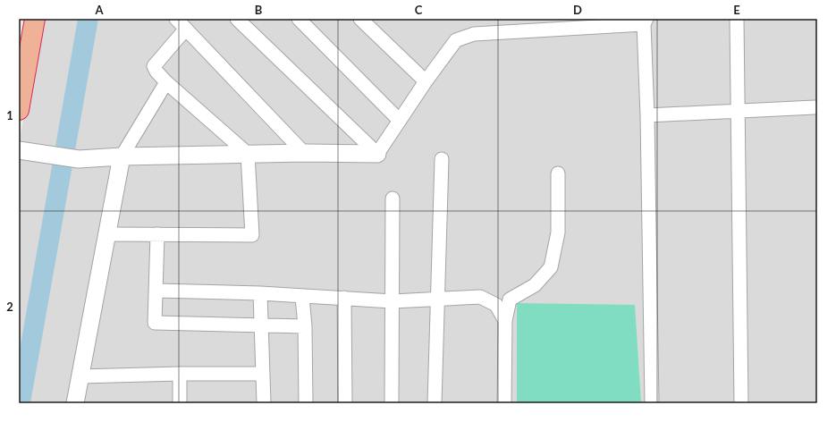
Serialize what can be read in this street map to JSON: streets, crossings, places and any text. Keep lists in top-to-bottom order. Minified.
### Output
{"grid":{"columns":["A","B","C","D","E"],"rows":["1","2"]}}
